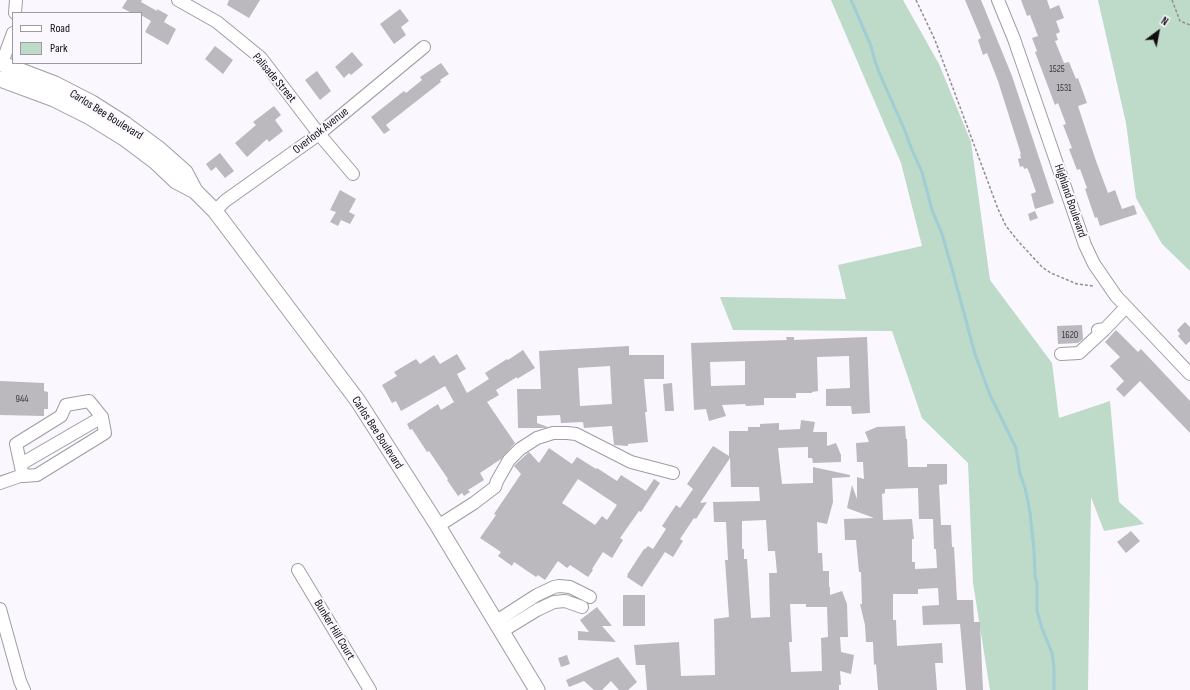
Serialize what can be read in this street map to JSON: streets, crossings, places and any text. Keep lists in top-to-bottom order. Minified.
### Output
{"streets":{"main road":["Carlos Bee Boulevard"],"street":["Palisade Street","Overlook Avenue","Highland Boulevard","Bunker Hill Court"]},"crossings":[["Palisade Street","Overlook Avenue"],["Carlos Bee Boulevard","Overlook Avenue"]],"house_numbers":["1525","1531","1620","944"],"legend":["Road","Park"],"north":"top right"}
